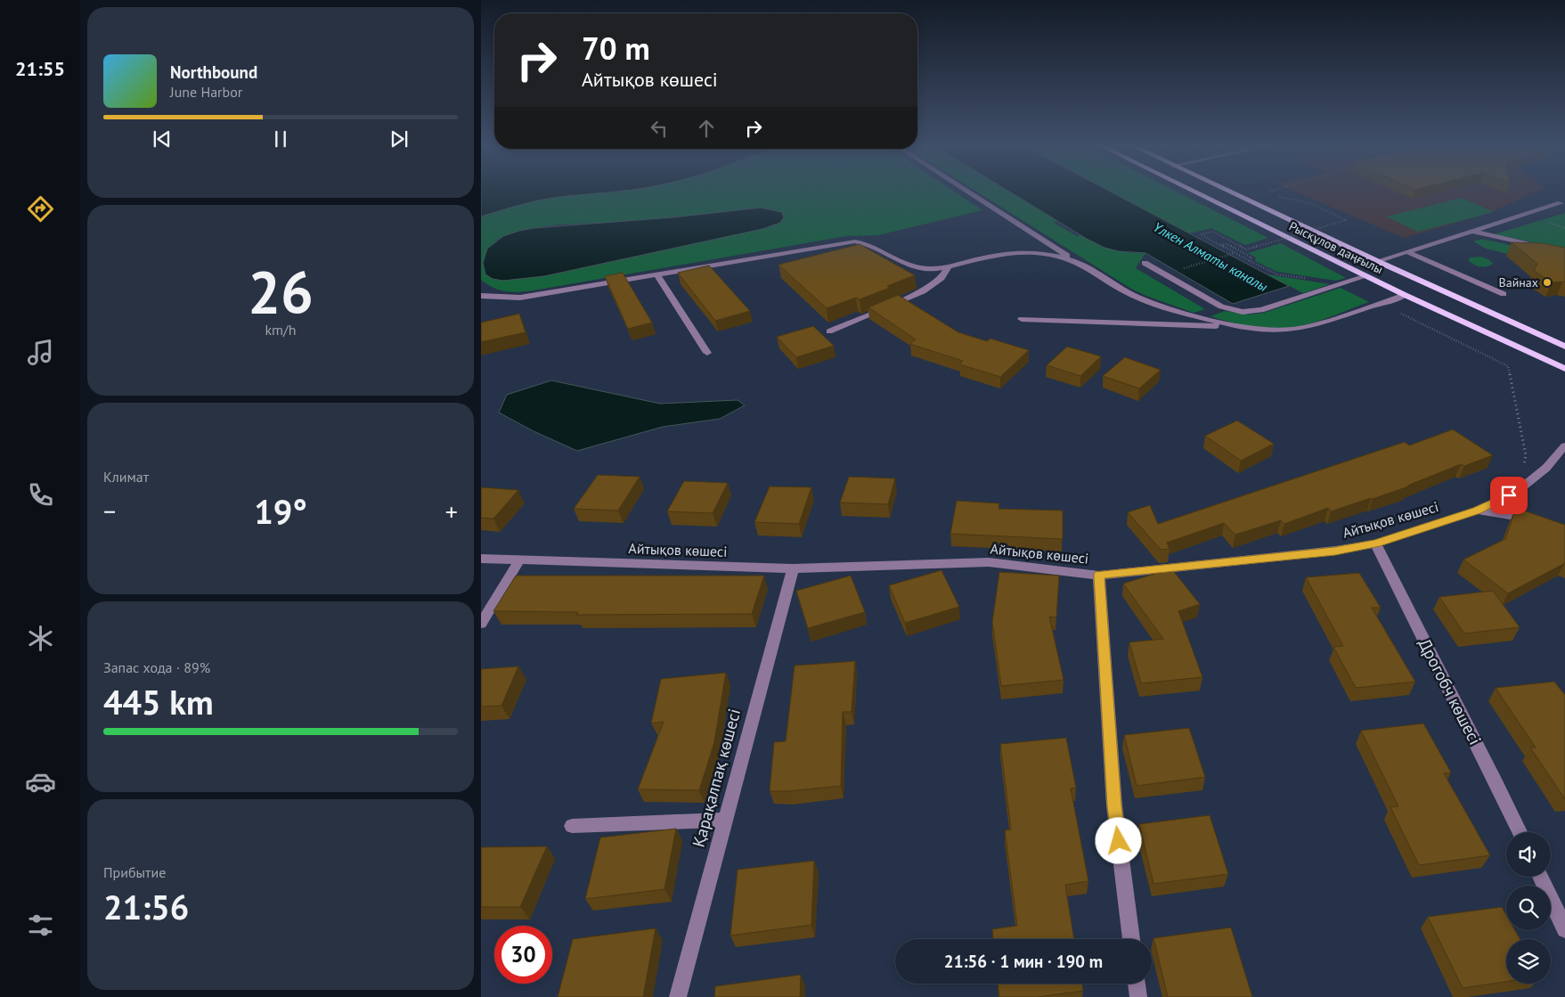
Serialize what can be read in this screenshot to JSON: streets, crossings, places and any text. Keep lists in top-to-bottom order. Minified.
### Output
{"streets":{"main road":["Рысқұлов даңғылы"],"street":["Айтықов көшесі","Дрогобч көшесі","Қарақалпақ көшесі"]},"crossings":[["Айтықов көшесі","Дрогобч көшесі"],["Айтықов көшесі","Қарақалпақ көшесі"]],"water":["Үлкен Алматы каналы"],"places":["Вайнах"],"page":{"tabs":"21:55","turn":["70 m","Айтықов көшесі"],"song":["Northbound","June Harbor"],"tile":[["26","km/h"],"Климат",["Запас хода · 89%","445 km"],["Прибытие","21:56"]],"heat":["−","19°","+"],"limit":"30","trip":"21:56 · 1 мин · 190 m"}}
